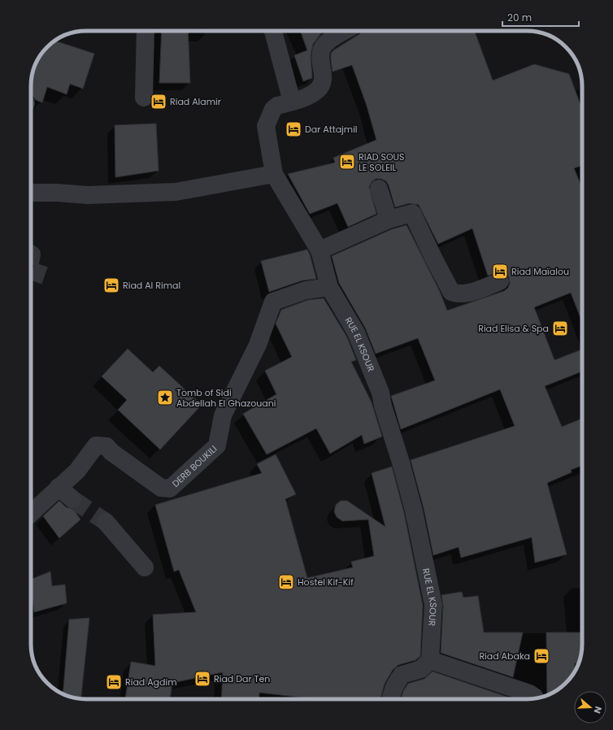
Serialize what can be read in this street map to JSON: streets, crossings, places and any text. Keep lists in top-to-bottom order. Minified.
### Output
{"streets":{"street":["RUE EL KSOUR","DERB BOUKILI"]},"crossings":[["RUE EL KSOUR","DERB BOUKILI"]],"places":{"hotel":["Riad Alamir","Dar Attajmil","RIAD SOUS LE SOLEIL","Riad Maïalou","Riad Al Rimal","Riad Elisa & Spa","Hostel Kif-Kif","Riad Abaka","Riad Dar Ten","Riad Agdim"],"place":["Tomb of Sidi Abdellah El Ghazouani"]},"scale_bar":"20 m","north":"right"}
